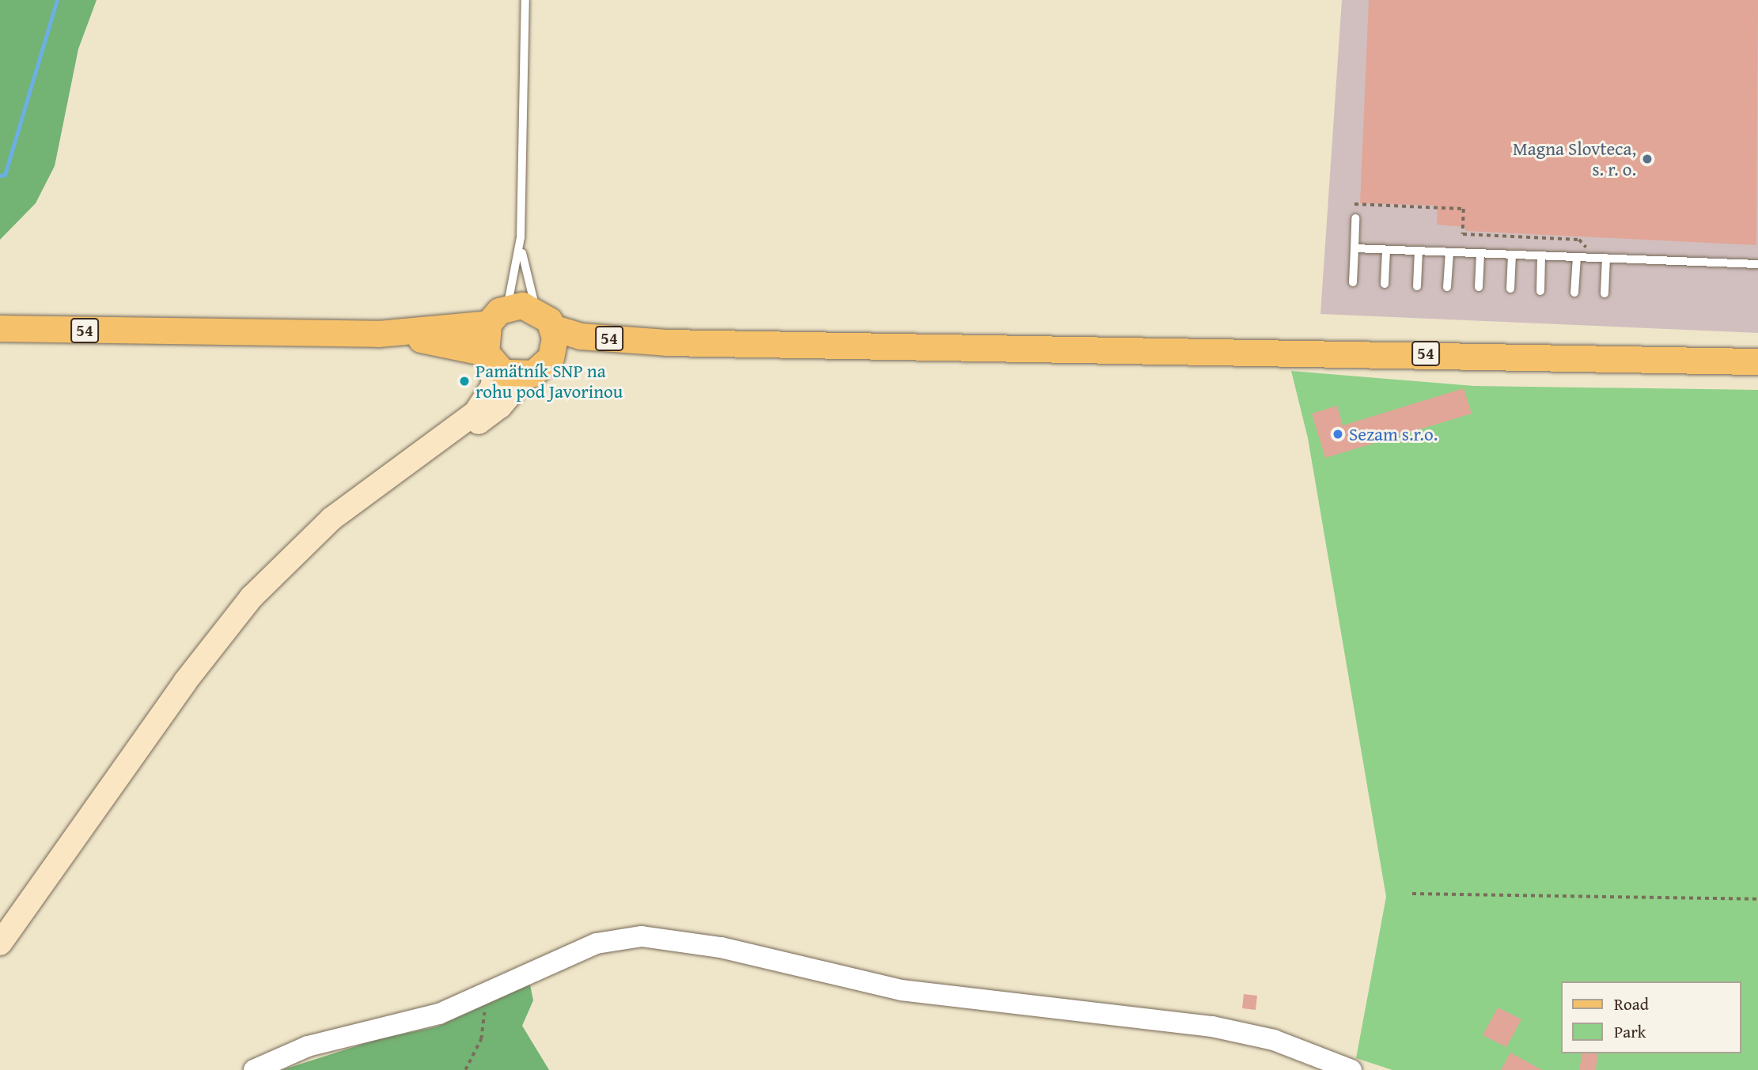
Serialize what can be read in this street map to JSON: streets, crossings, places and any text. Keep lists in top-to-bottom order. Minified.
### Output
{"streets":{"main road":["54"]},"places":["Magna Slovteca, s. r. o.","Pamätník SNP na rohu pod Javorinou","Sezam s.r.o."],"legend":["Road","Park"]}
